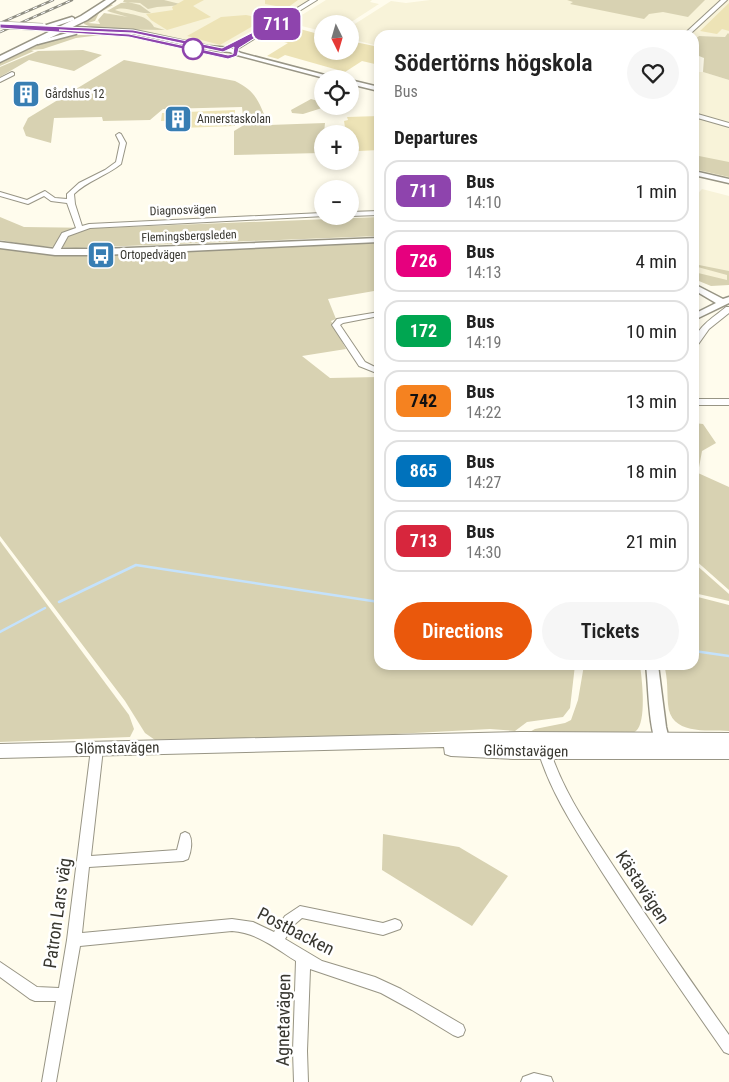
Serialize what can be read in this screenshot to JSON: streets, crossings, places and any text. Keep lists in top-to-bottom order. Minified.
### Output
{"streets":{"main road":["Glömstavägen"],"street":["Diagnosvägen","Flemingsbergsleden","Kästavägen","Patron Lars väg","Postbacken","Agnetavägen"]},"crossings":[["Diagnosvägen","Flemingsbergsleden"],["Glömstavägen","Kästavägen"],["Glömstavägen","Patron Lars väg"],["Patron Lars väg","Postbacken"],["Postbacken","Agnetavägen"]],"places":{"building":["Gårdshus 12","Annerstaskolan"],"bus stop":["Ortopedvägen"]},"lines":["bus line 711"],"north":"bottom","page":{"on_map":"711","map_buttons":["+","−"],"heading":[["Södertörns högskola","Bus"],"Departures"],"list":[{"mark":"711","name":"Bus","note":"14:10","value":"1 min"},{"mark":"726","name":"Bus","note":"14:13","value":"4 min"},{"mark":"172","name":"Bus","note":"14:19","value":"10 min"},{"mark":"742","name":"Bus","note":"14:22","value":"13 min"},{"mark":"865","name":"Bus","note":"14:27","value":"18 min"},{"mark":"713","name":"Bus","note":"14:30","value":"21 min"}],"buttons":["Directions","Tickets"]}}
